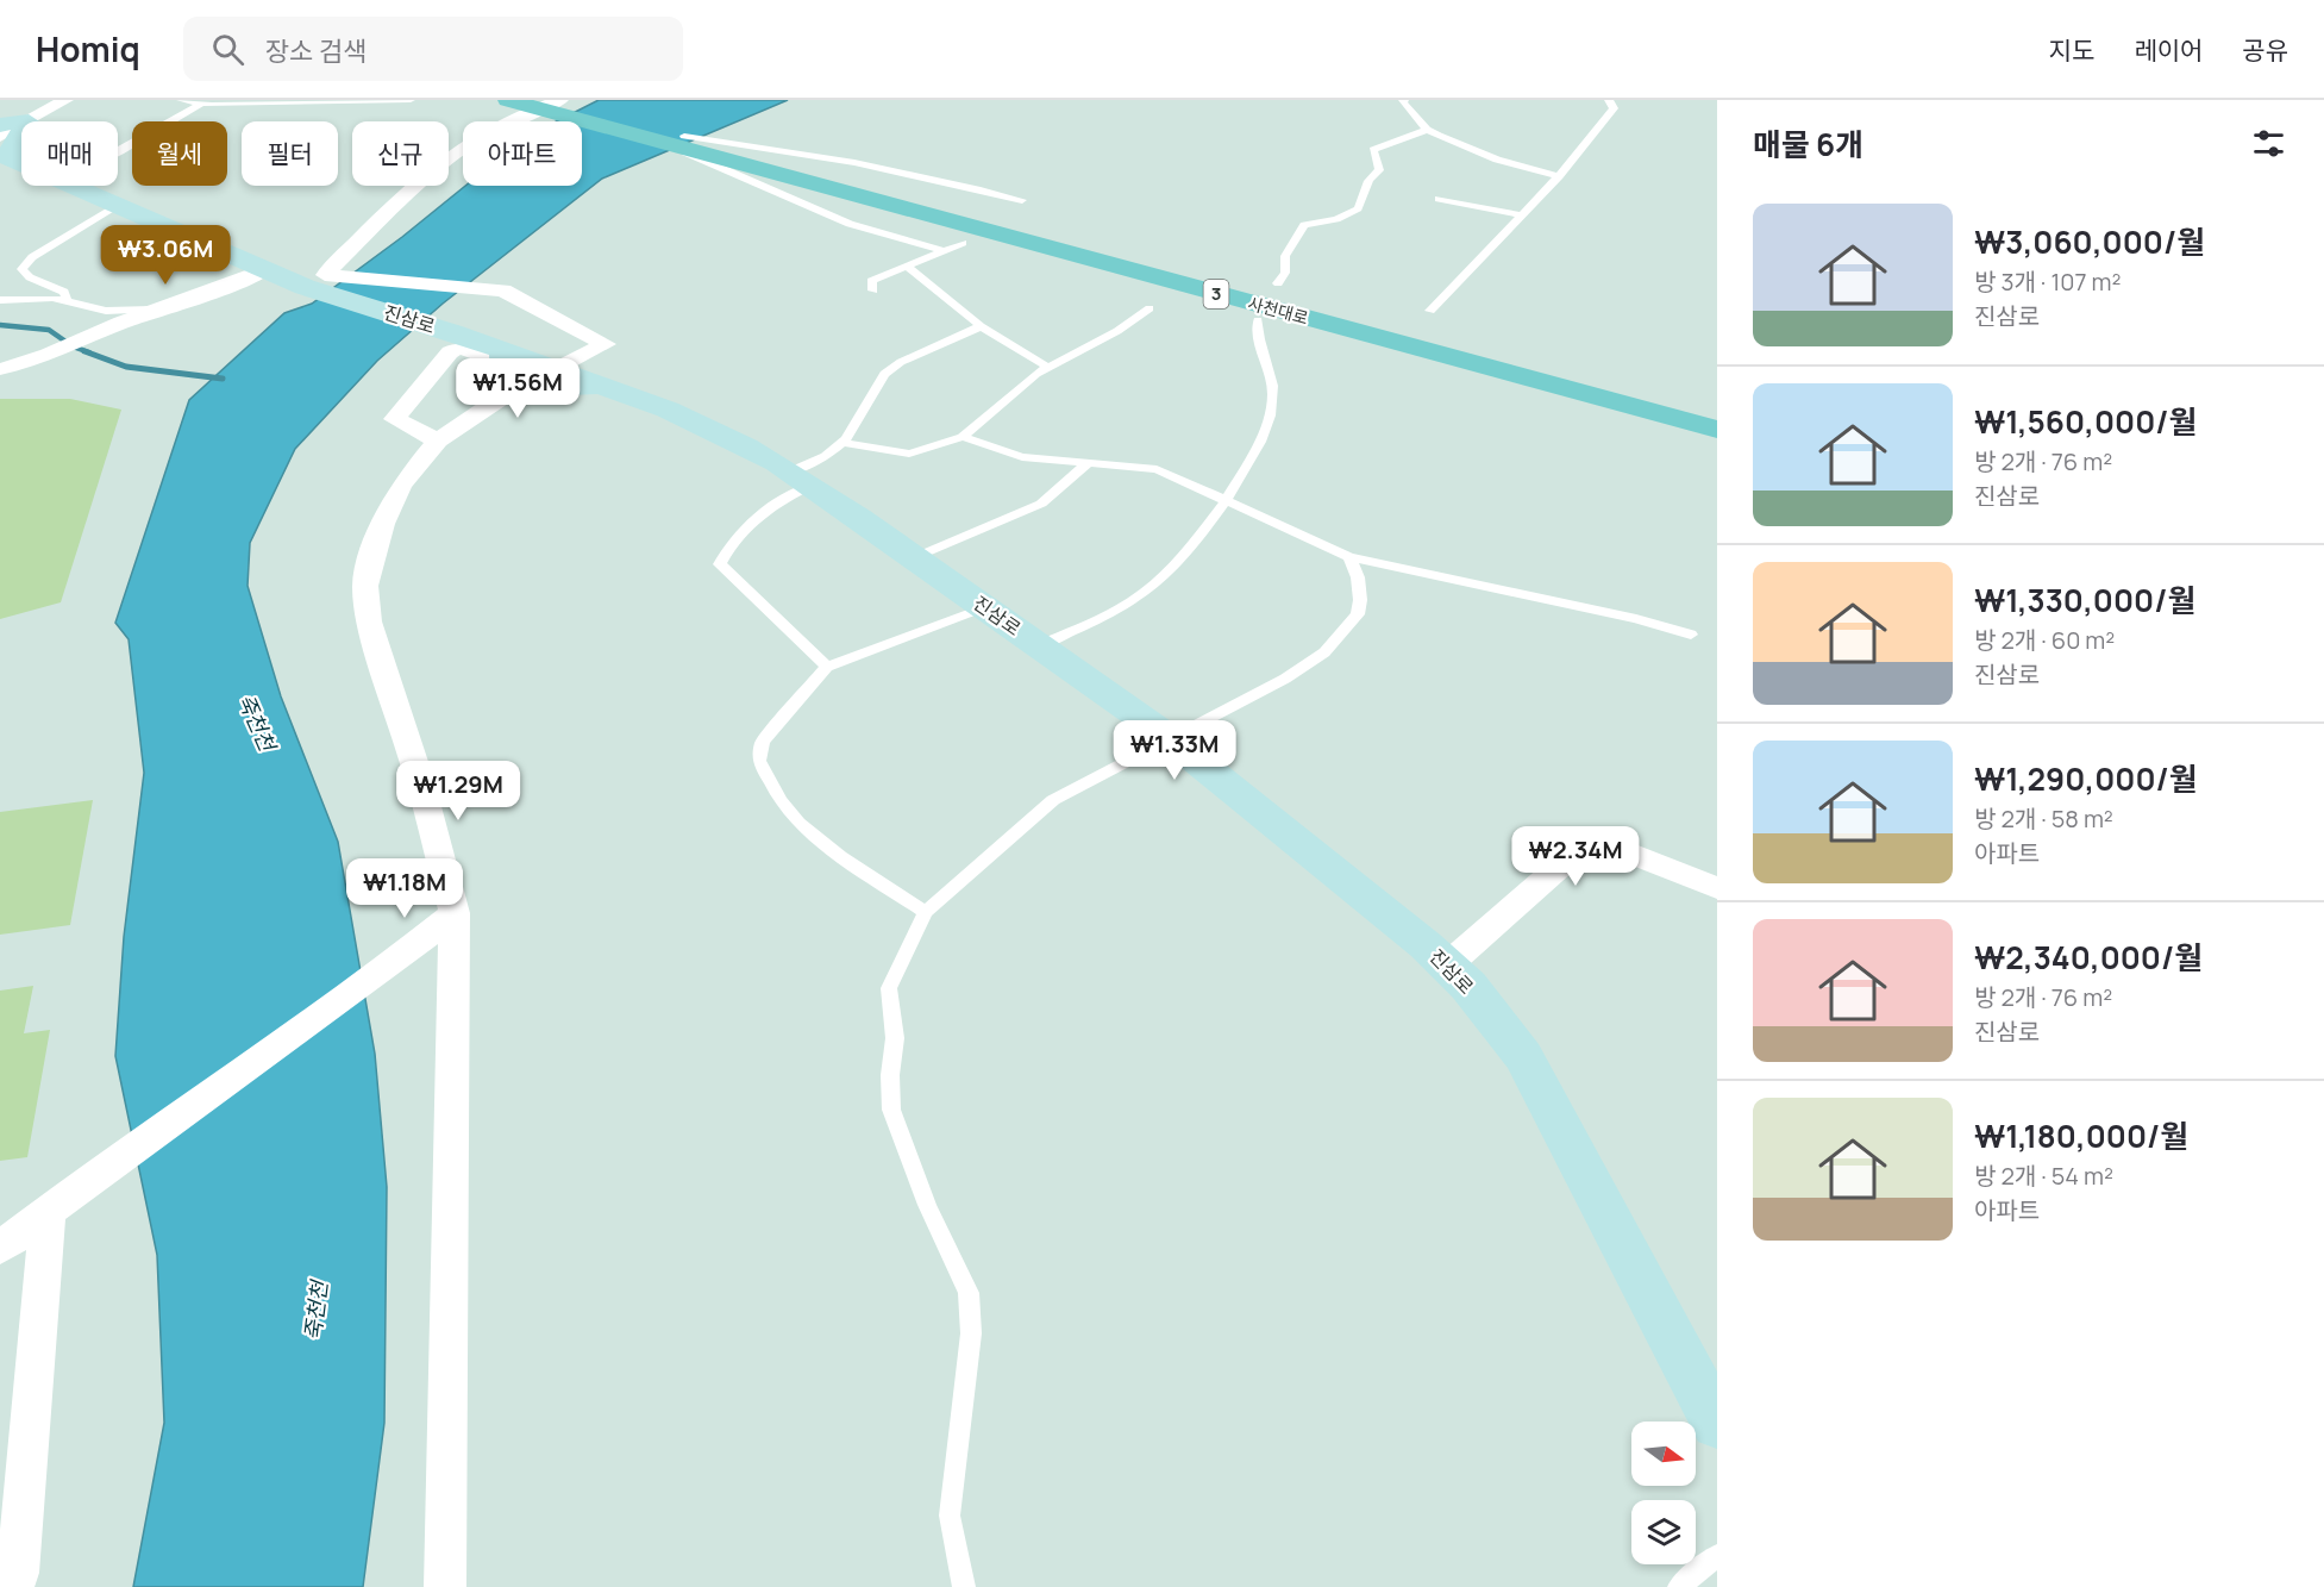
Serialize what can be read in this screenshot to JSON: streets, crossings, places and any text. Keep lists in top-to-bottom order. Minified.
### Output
{"streets":{"main road":["3","사천대로"],"street":["진삼로"]},"crossings":[["3","사천대로"]],"water":["죽천천"],"north":"right","page":{"header":"Homiq","search":"장소 검색","nav":["지도","레이어","공유"],"heading":"매물 6개","chip":["매매","월세","필터","신규","아파트"],"list":[{"name":"₩3,060,000/월","note":"방 3개 · 107 m² · 진삼로"},{"name":"₩1,560,000/월","note":"방 2개 · 76 m² · 진삼로"},{"name":"₩1,330,000/월","note":"방 2개 · 60 m² · 진삼로"},{"name":"₩1,290,000/월","note":"방 2개 · 58 m² · 아파트"},{"name":"₩2,340,000/월","note":"방 2개 · 76 m² · 진삼로"},{"name":"₩1,180,000/월","note":"방 2개 · 54 m² · 아파트"}],"price":["₩3.06M","₩1.56M","₩1.33M","₩1.29M","₩2.34M","₩1.18M"]}}
